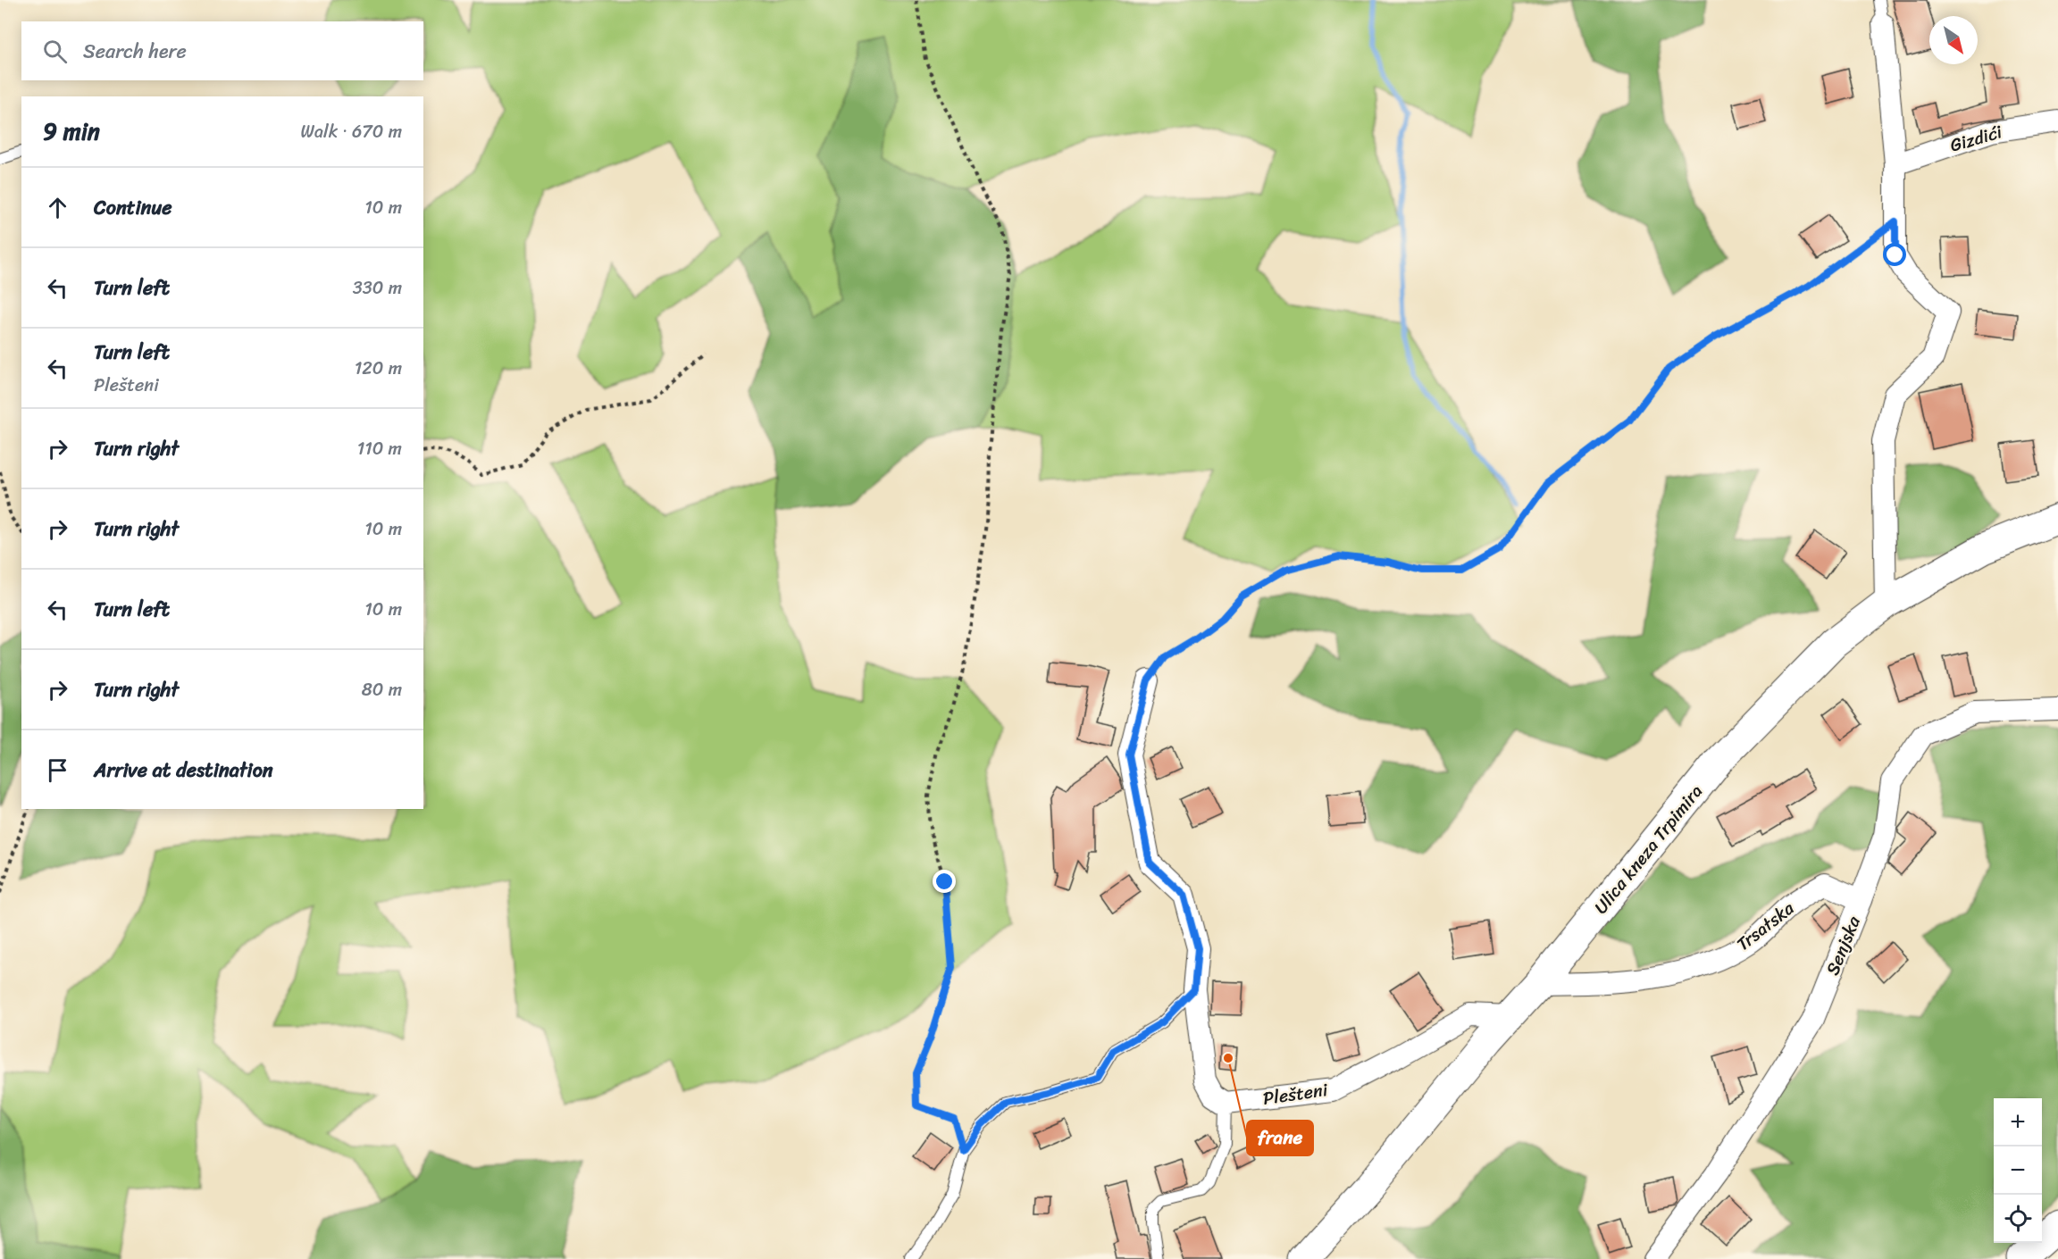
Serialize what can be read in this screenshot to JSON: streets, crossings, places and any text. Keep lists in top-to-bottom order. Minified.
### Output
{"streets":{"main road":["Ulica kneza Trpimira"],"street":["Gizdići","Trsatska","Senjska","Plešteni"]},"crossings":[["Ulica kneza Trpimira","Trsatska"],["Ulica kneza Trpimira","Plešteni"],["Trsatska","Senjska"]],"places":["frane"],"north":"bottom right","page":{"search":"Search here","heading":["9 min","Walk · 670 m"],"list":[["Continue","10 m"],["Turn left","330 m"],["Turn left","Plešteni","120 m"],["Turn right","110 m"],["Turn right","10 m"],["Turn left","10 m"],["Turn right","80 m"],"Arrive at destination"],"map_buttons":["+","−"]}}
